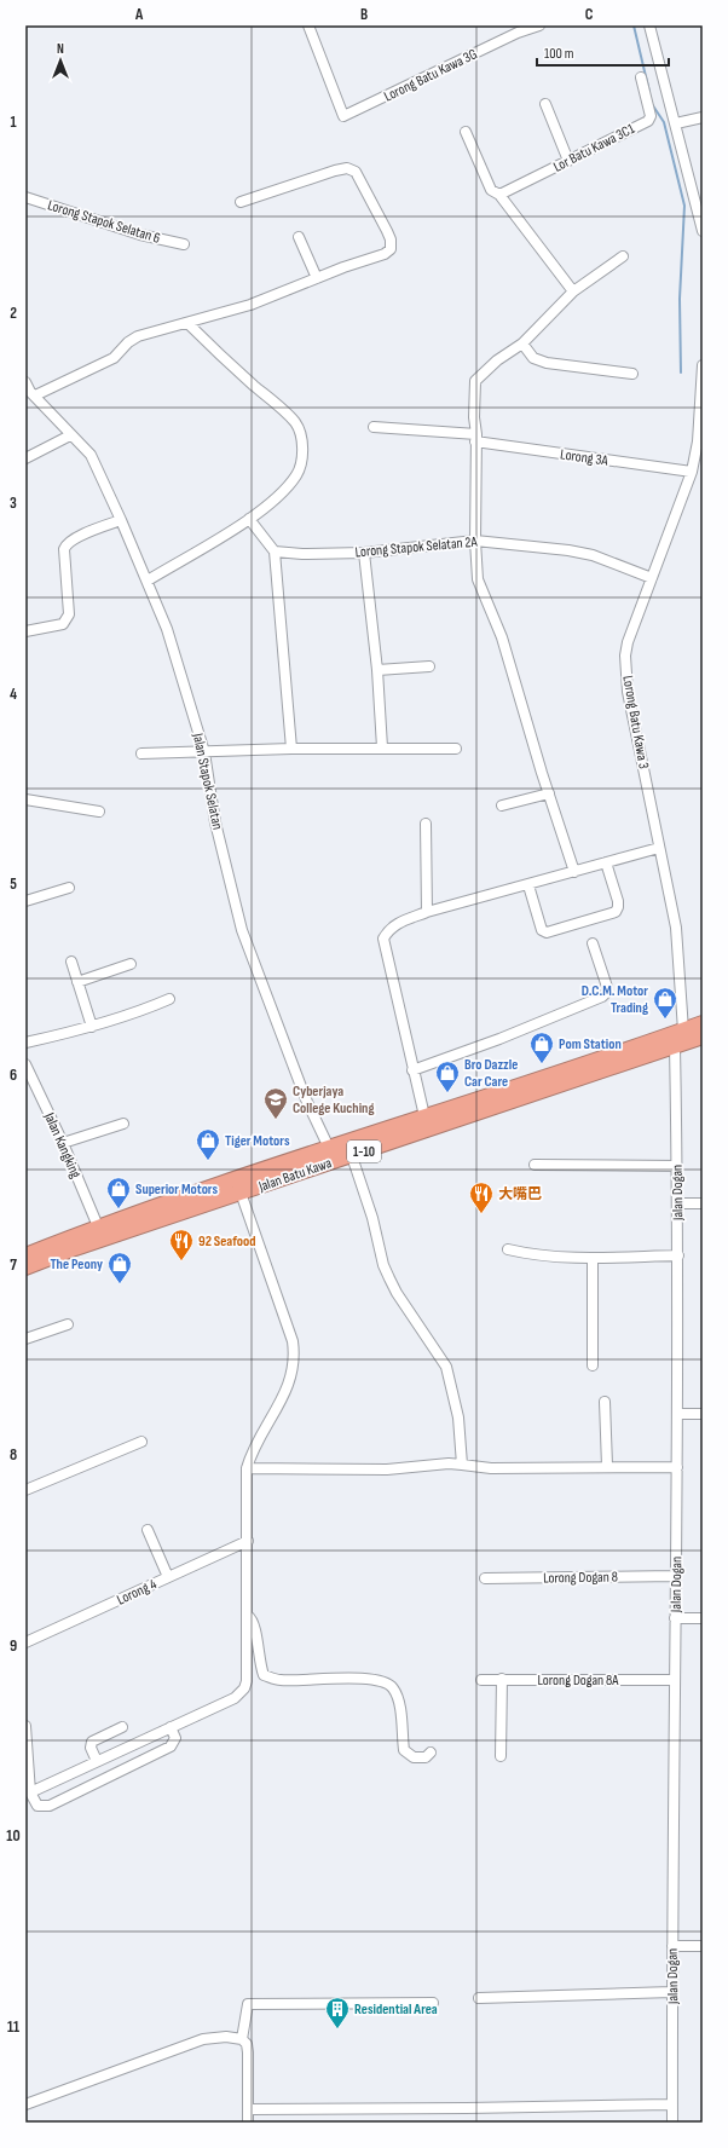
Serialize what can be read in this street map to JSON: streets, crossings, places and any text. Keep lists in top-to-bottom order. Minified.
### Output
{"streets":{"highway":["1-10","Jalan Batu Kawa"],"street":["Lorong Batu Kawa 3G","Lor Batu Kawa 3C1","Lorong Stapok Selatan 6","Lorong 3A","Lorong Stapok Selatan 2A","Lorong Batu Kawa 3","Jalan Stapok Selatan","Jalan Kangking","Jalan Dogan","Lorong Dogan 8","Lorong 4","Lorong Dogan 8A"]},"crossings":[["Lorong 3A","Lorong Batu Kawa 3"],["Lorong Stapok Selatan 2A","Lorong Batu Kawa 3"],["Lorong Batu Kawa 3","Jalan Batu Kawa"],["Jalan Stapok Selatan","Jalan Batu Kawa"],["Jalan Kangking","Jalan Batu Kawa"],["Jalan Batu Kawa","Jalan Dogan"],["Jalan Dogan","Lorong Dogan 8"],["Jalan Dogan","Lorong Dogan 8A"]],"places":{"shop":["D.C.M. Motor Trading","Pom Station","Bro Dazzle Car Care","Tiger Motors","Superior Motors","The Peony"],"school or university":["Cyberjaya College Kuching"],"restaurant":["大嘴巴","92 Seafood"],"building":["Residential Area"]},"scale_bar":"100 m","north":"top","grid":{"columns":["A","B","C"],"rows":["1","2","3","4","5","6","7","8","9","10","11"]}}
